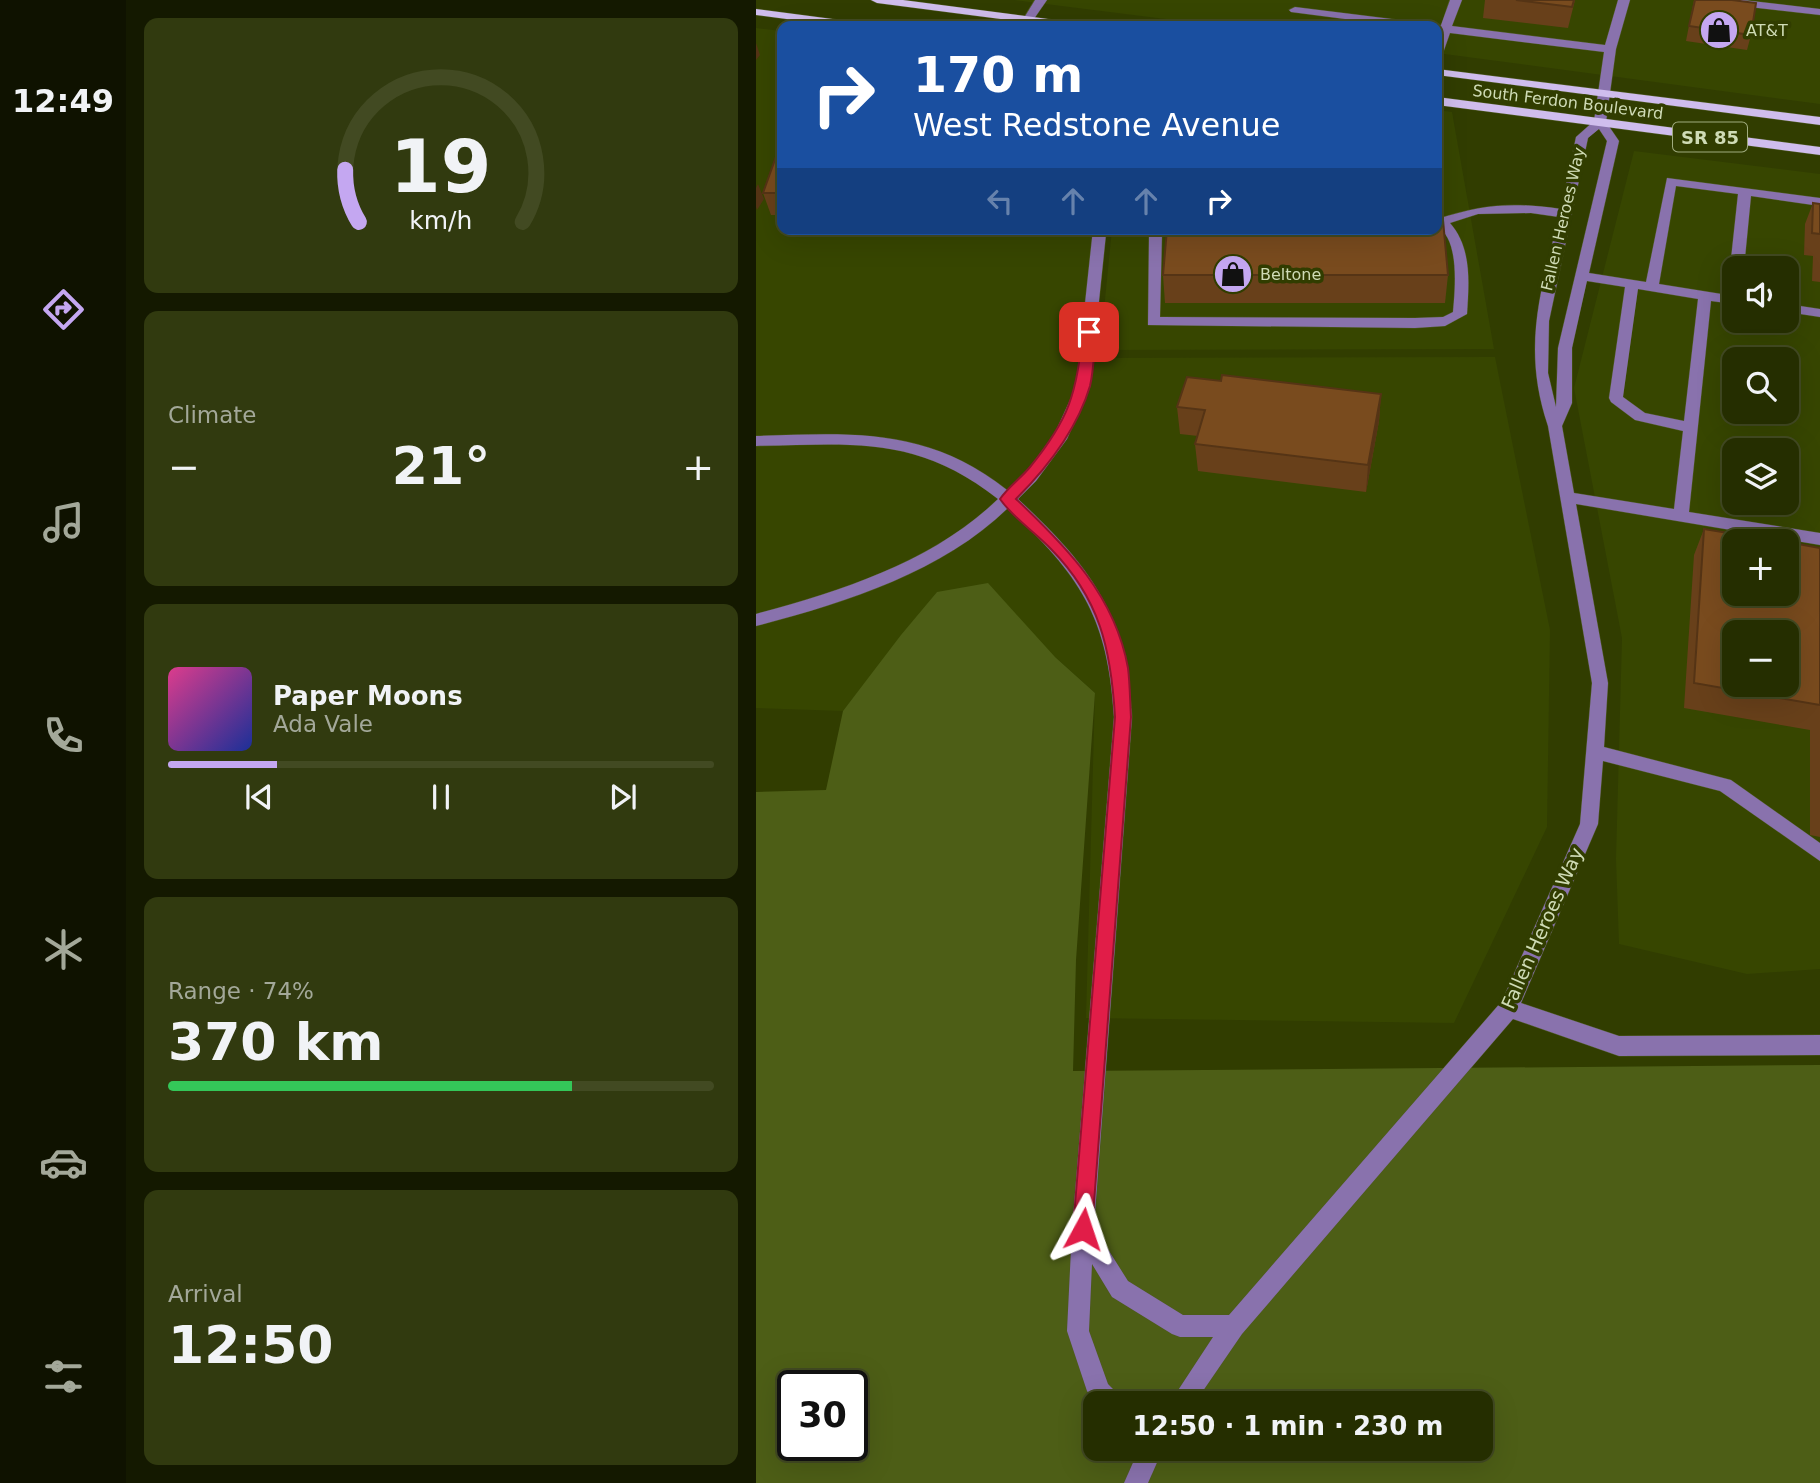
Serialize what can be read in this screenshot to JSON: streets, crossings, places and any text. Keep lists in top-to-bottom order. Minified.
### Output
{"streets":{"main road":["South Ferdon Boulevard","SR 85"],"street":["Fallen Heroes Way"]},"crossings":[["South Ferdon Boulevard","Fallen Heroes Way"]],"places":{"shop":["AT&T","Beltone"]},"page":{"tabs":"12:49","turn":["170 m","West Redstone Avenue"],"map_buttons":["+","−"],"tile":["Climate",["Range · 74%","370 km"],["Arrival","12:50"]],"heat":["−","21°","+"],"song":["Paper Moons","Ada Vale"],"limit":"30","trip":"12:50 · 1 min · 230 m","gauge":["19","km/h"]}}
